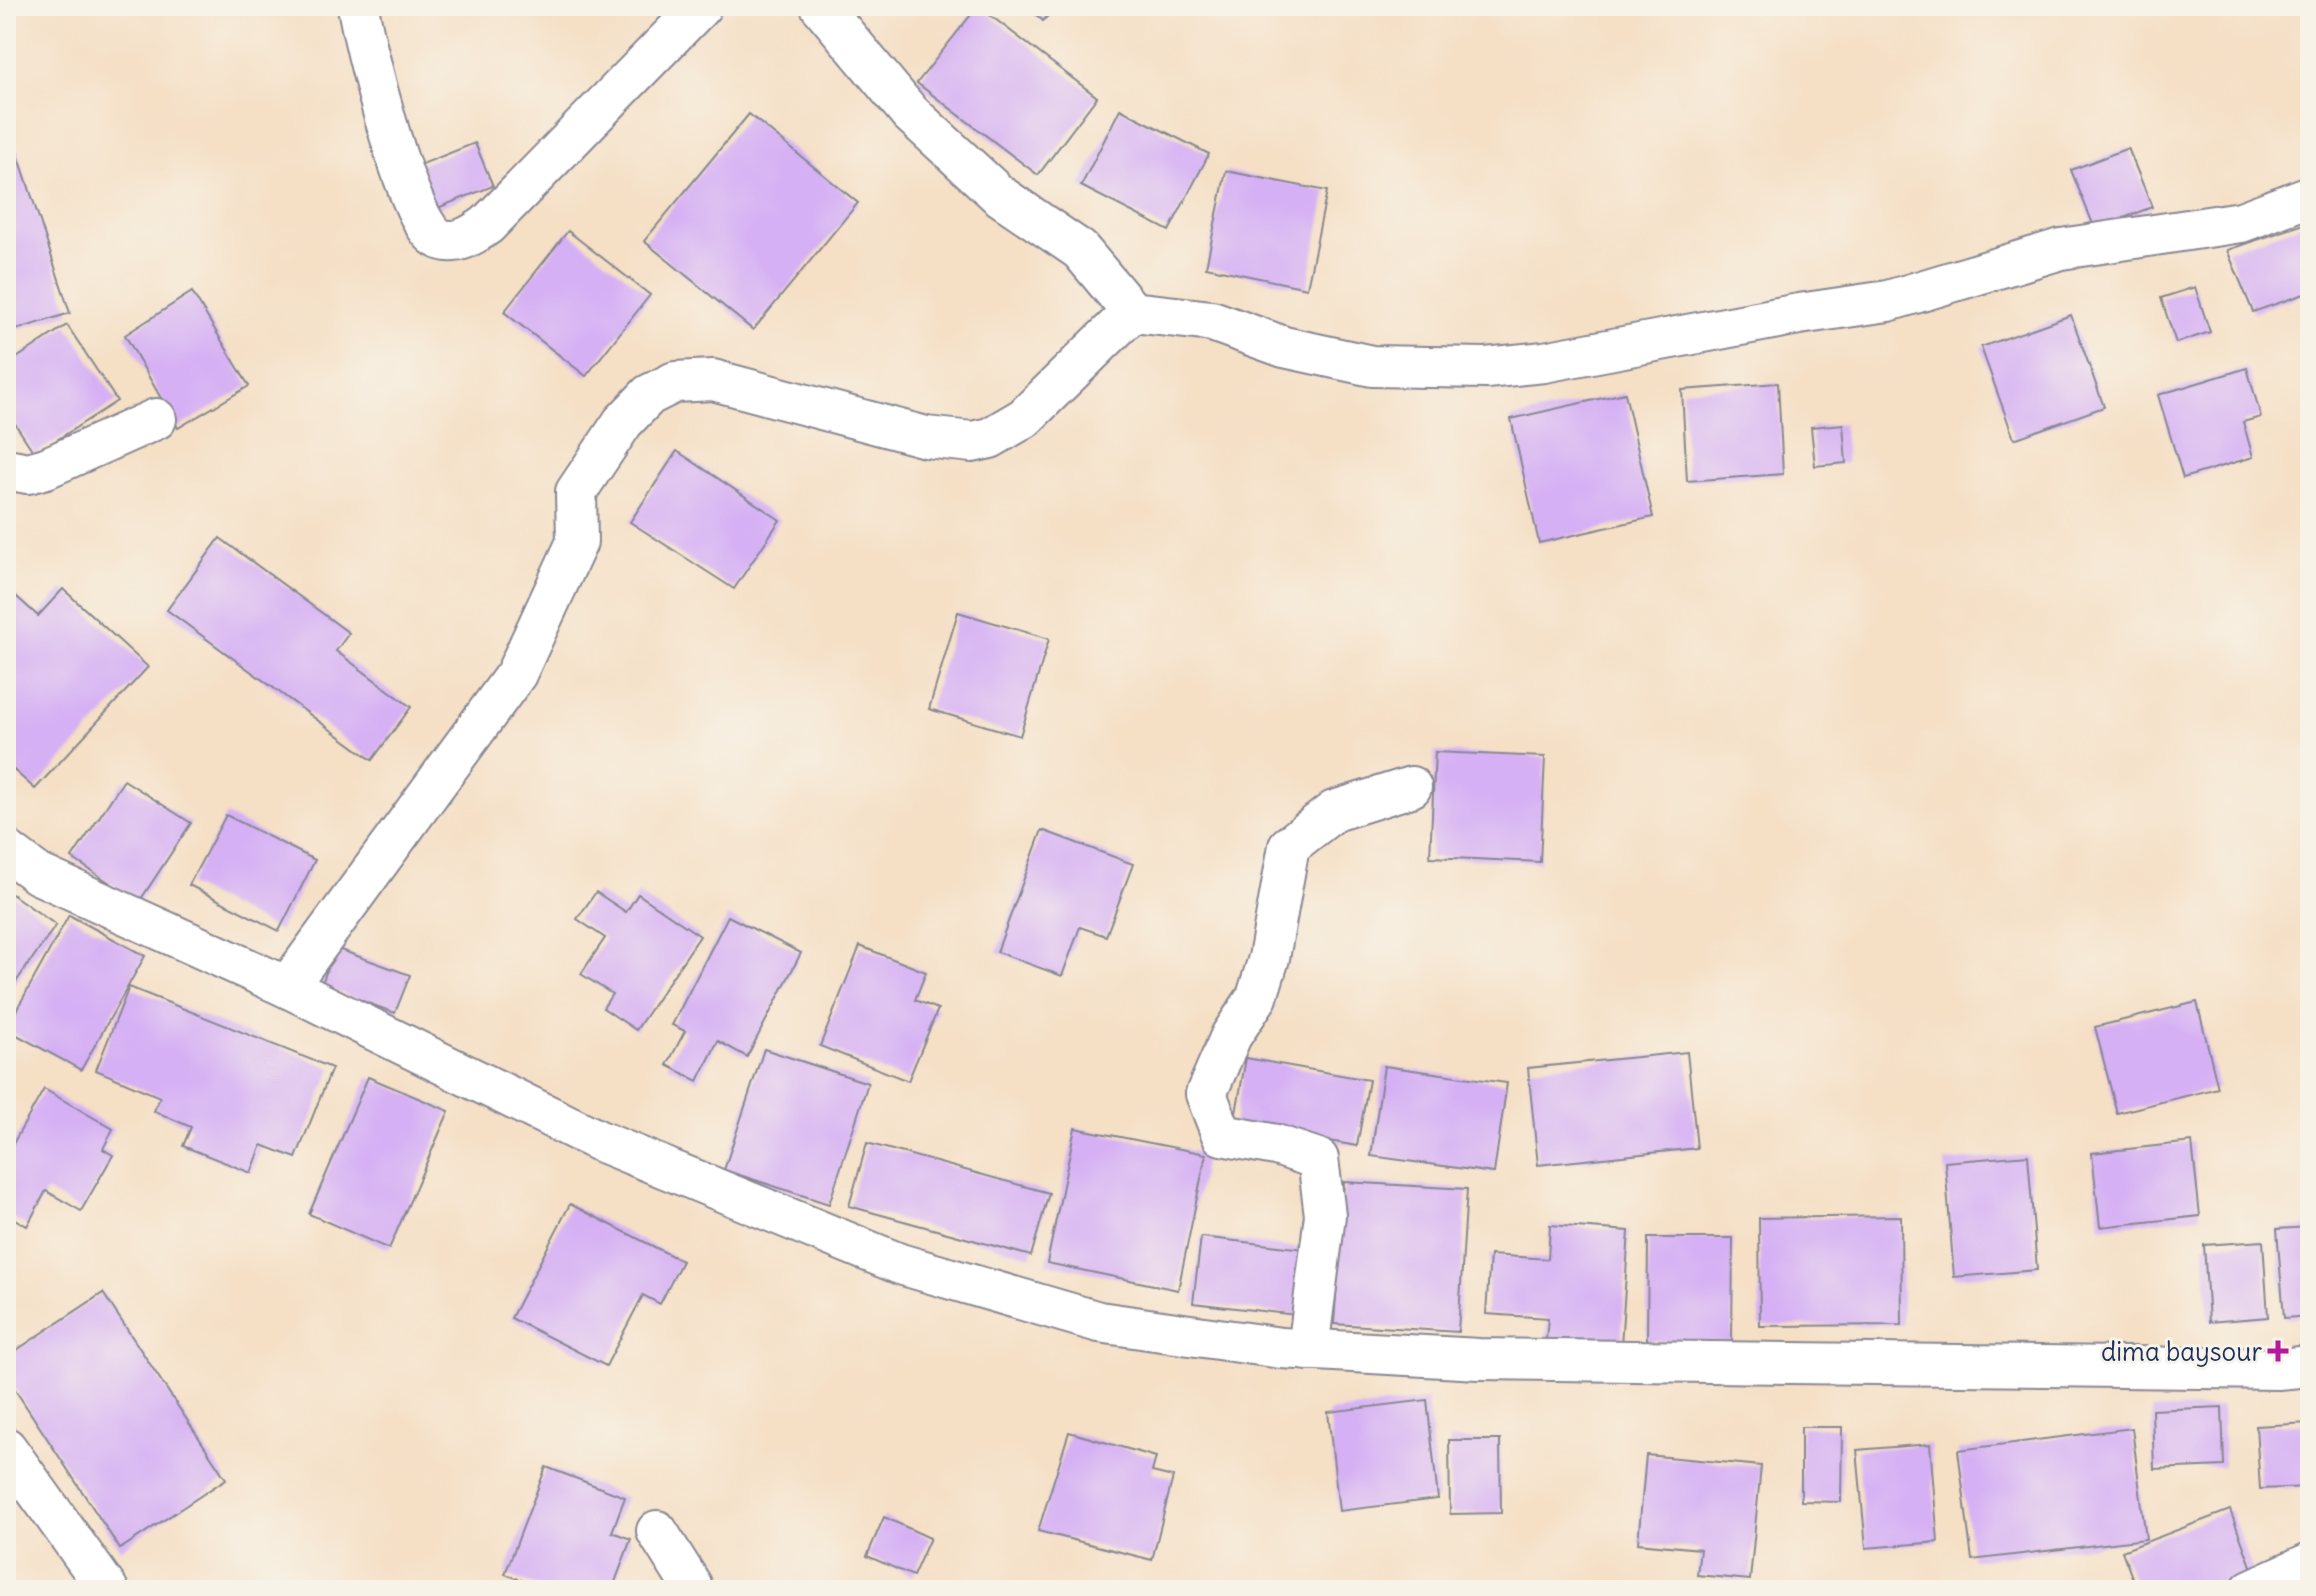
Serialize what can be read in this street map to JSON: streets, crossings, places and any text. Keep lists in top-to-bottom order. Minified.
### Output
{"places":{"health":["dima baysour"]}}
